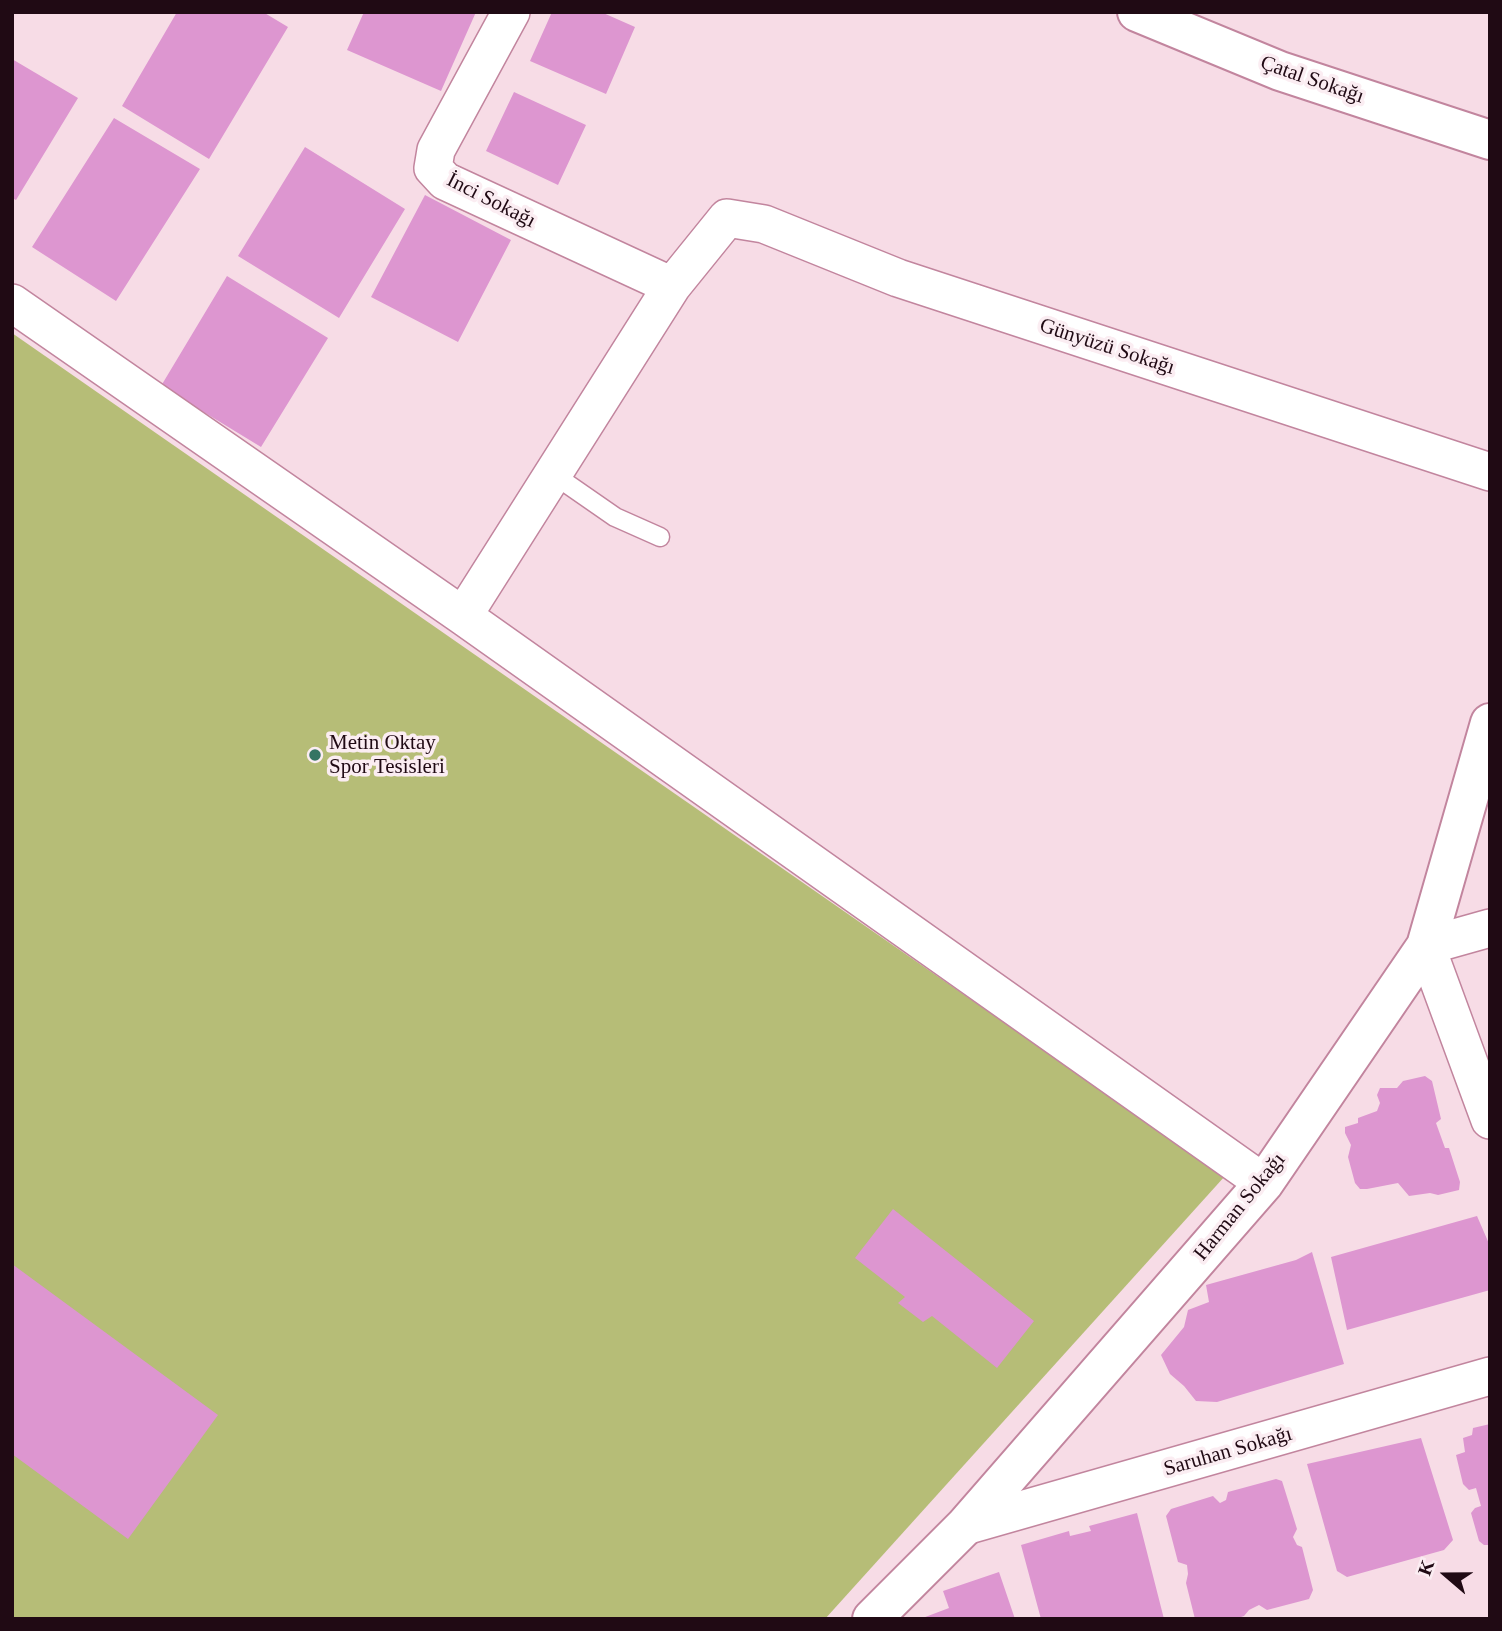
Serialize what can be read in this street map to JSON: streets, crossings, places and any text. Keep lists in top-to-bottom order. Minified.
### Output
{"streets":{"main road":["Çatal Sokağı","Harman Sokağı"],"street":["İnci Sokağı","Günyüzü Sokağı","Saruhan Sokağı"]},"crossings":[["İnci Sokağı","Günyüzü Sokağı"],["Harman Sokağı","Saruhan Sokağı"]],"places":["Metin Oktay Spor Tesisleri"],"north":"left"}
